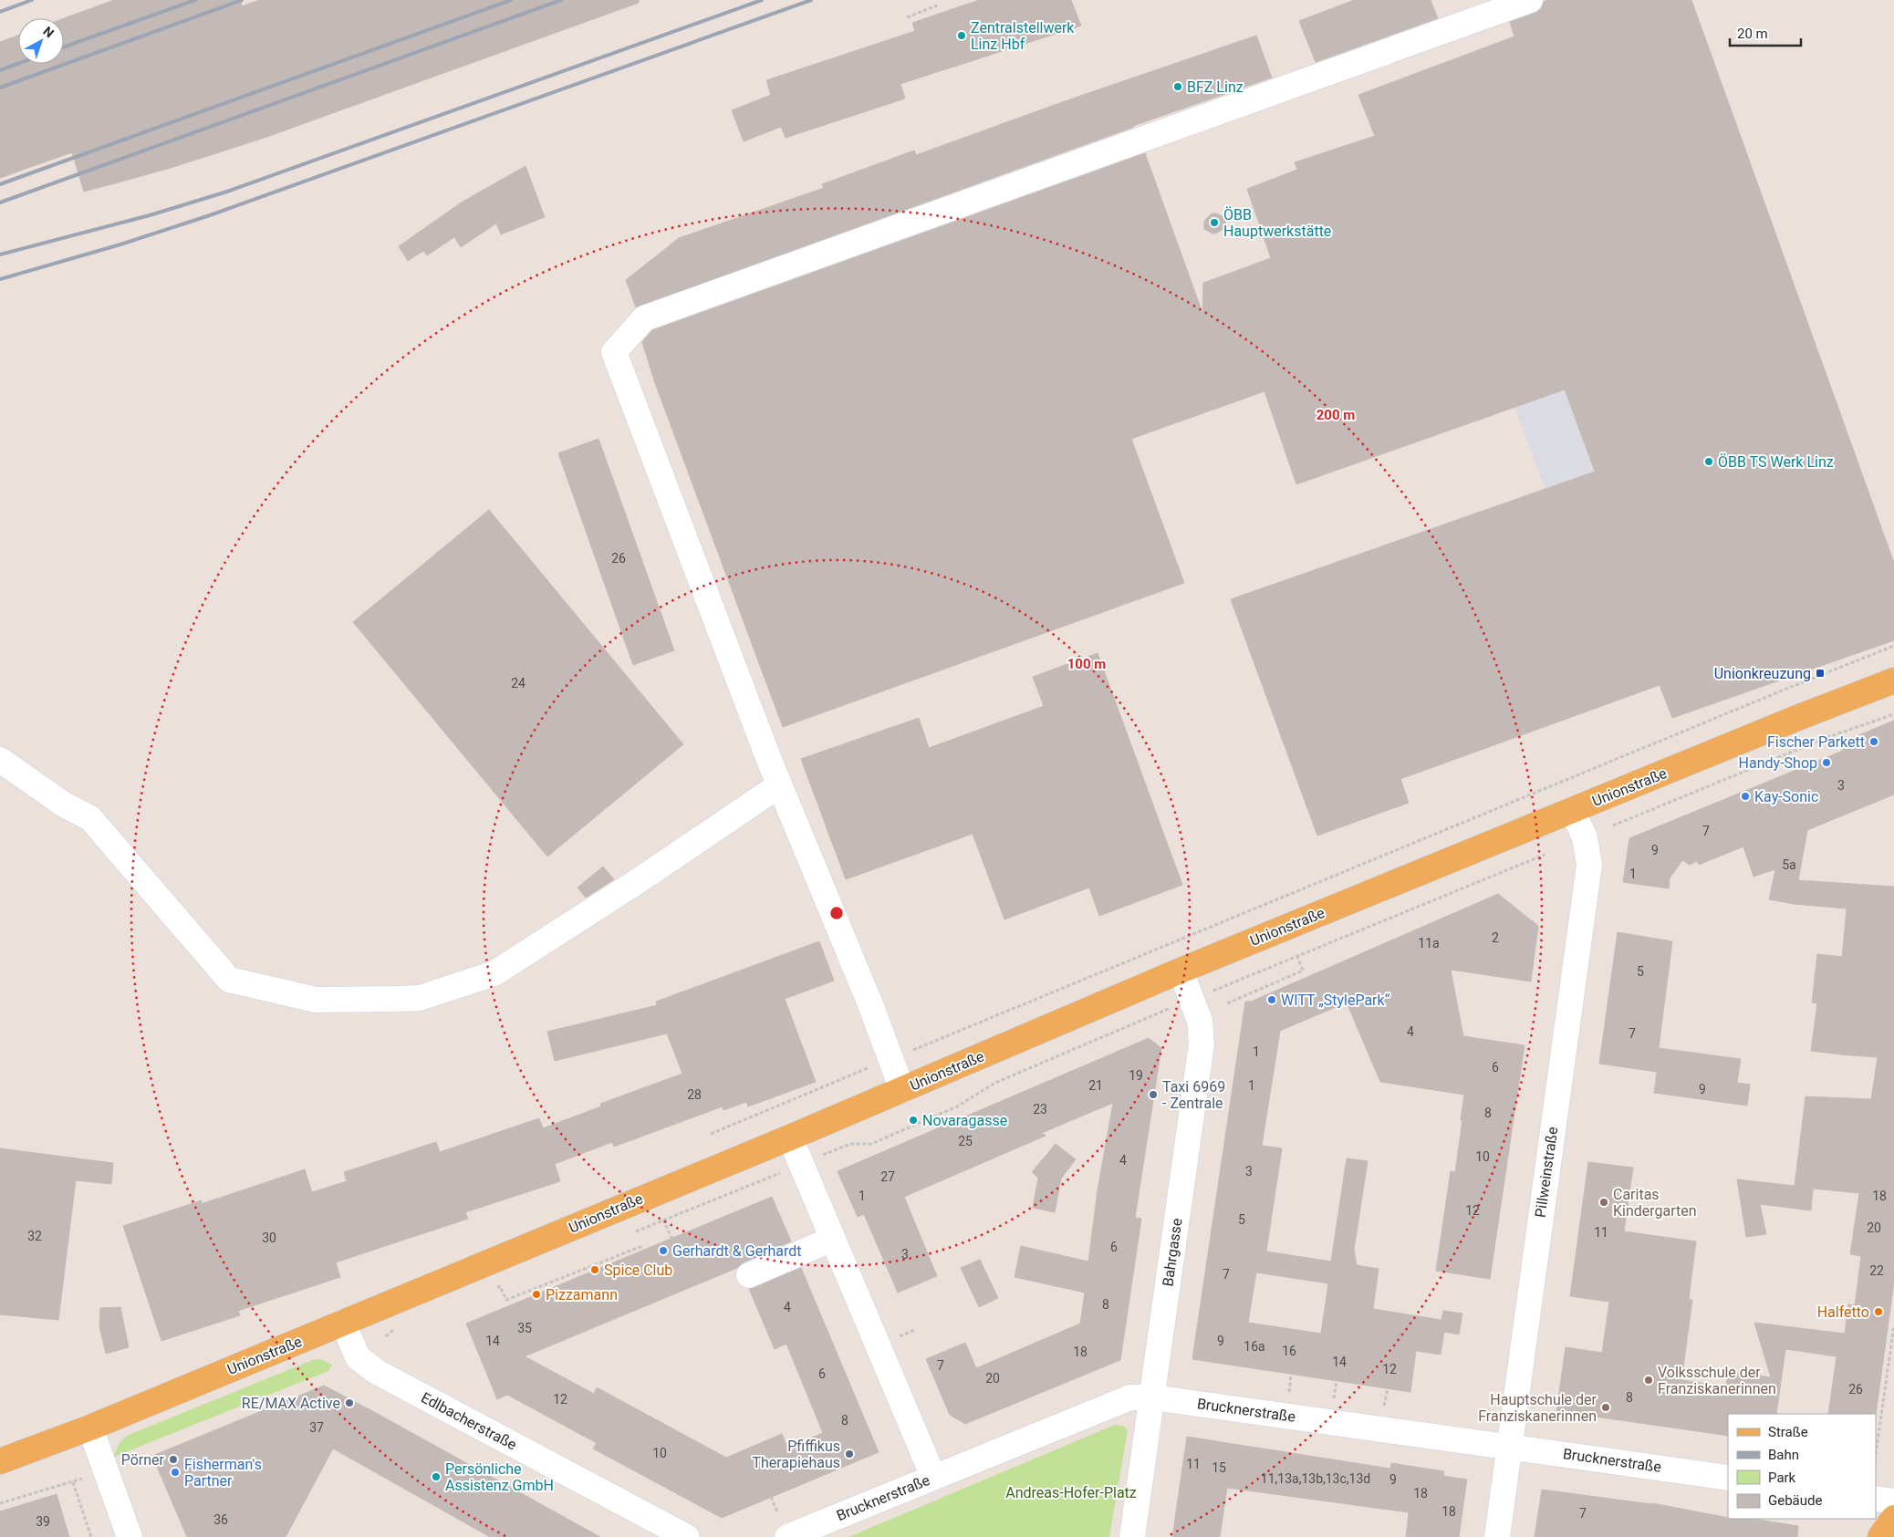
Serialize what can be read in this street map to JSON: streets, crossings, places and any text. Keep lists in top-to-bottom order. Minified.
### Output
{"streets":{"main road":["Unionstraße"],"street":["Pillweinstraße","Bahrgasse","Brucknerstraße","Edlbacherstraße"]},"crossings":[["Unionstraße","Pillweinstraße"],["Unionstraße","Bahrgasse"],["Unionstraße","Edlbacherstraße"],["Pillweinstraße","Brucknerstraße"],["Bahrgasse","Brucknerstraße"]],"parks":["Andreas-Hofer-Platz"],"places":{"other":["Zentralstellwerk Linz Hbf","BFZ Linz","ÖBB Hauptwerkstätte","ÖBB TS Werk Linz","Fischer Parkett","Handy-Shop","Kay-Sonic","WITT „StylePark“","Taxi 6969 - Zentrale","Novaragasse","Caritas Kindergarten","Gerhardt & Gerhardt","Spice Club","Pizzamann","Halfetto","Volksschule der Franziskanerinnen","RE/MAX Active","Hauptschule der Franziskanerinnen","Pfiffikus Therapiehaus","Pörner","Fisherman's Partner","Persönliche Assistenz GmbH"],"transit":["Unionkreuzung"]},"house_numbers":["26","24","3","7","9","5a","1","2","11a","5","4","7","1","6","19","21","1","9","28","23","8","25","10","4","3","27","1","18","12","5","20","11","32","30","6","3","22","7","8","4","35","14","9","16a","16","18","14","7","12","6","20","26","8","12","8","37","10","11","15","11,13a,13b,13c,13d","9","18","18","7","36","39"],"legend":["Straße","Bahn","Park","Gebäude"],"scale_bar":"20 m","north":"top right","rings":["200 m","100 m"]}
